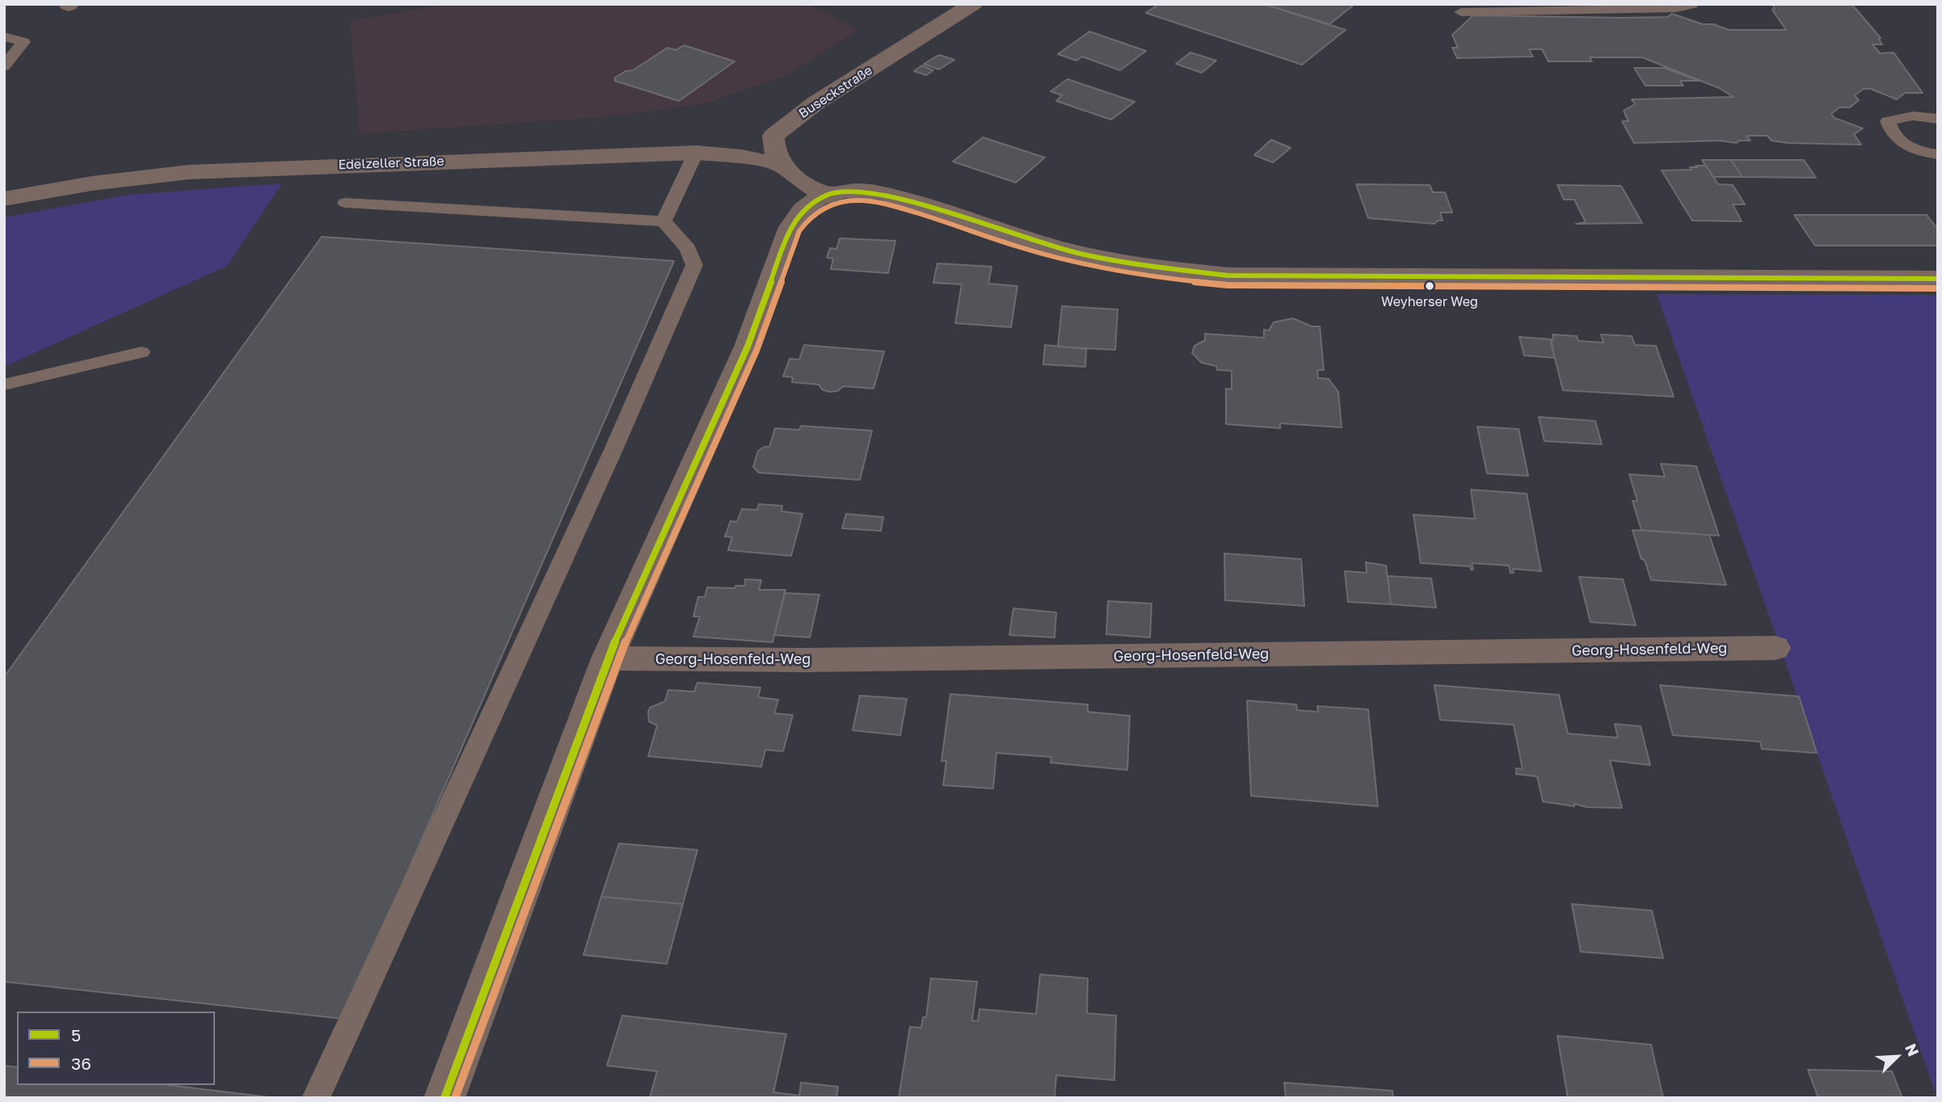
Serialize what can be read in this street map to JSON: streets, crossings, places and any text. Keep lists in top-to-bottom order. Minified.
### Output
{"streets":{"street":["Buseckstraße","Edelzeller Straße","Georg-Hosenfeld-Weg"]},"crossings":[["Buseckstraße","Edelzeller Straße"]],"places":["Weyherser Weg"],"lines":["transit line 5","transit line 36"],"legend":["5","36"],"north":"top right"}
